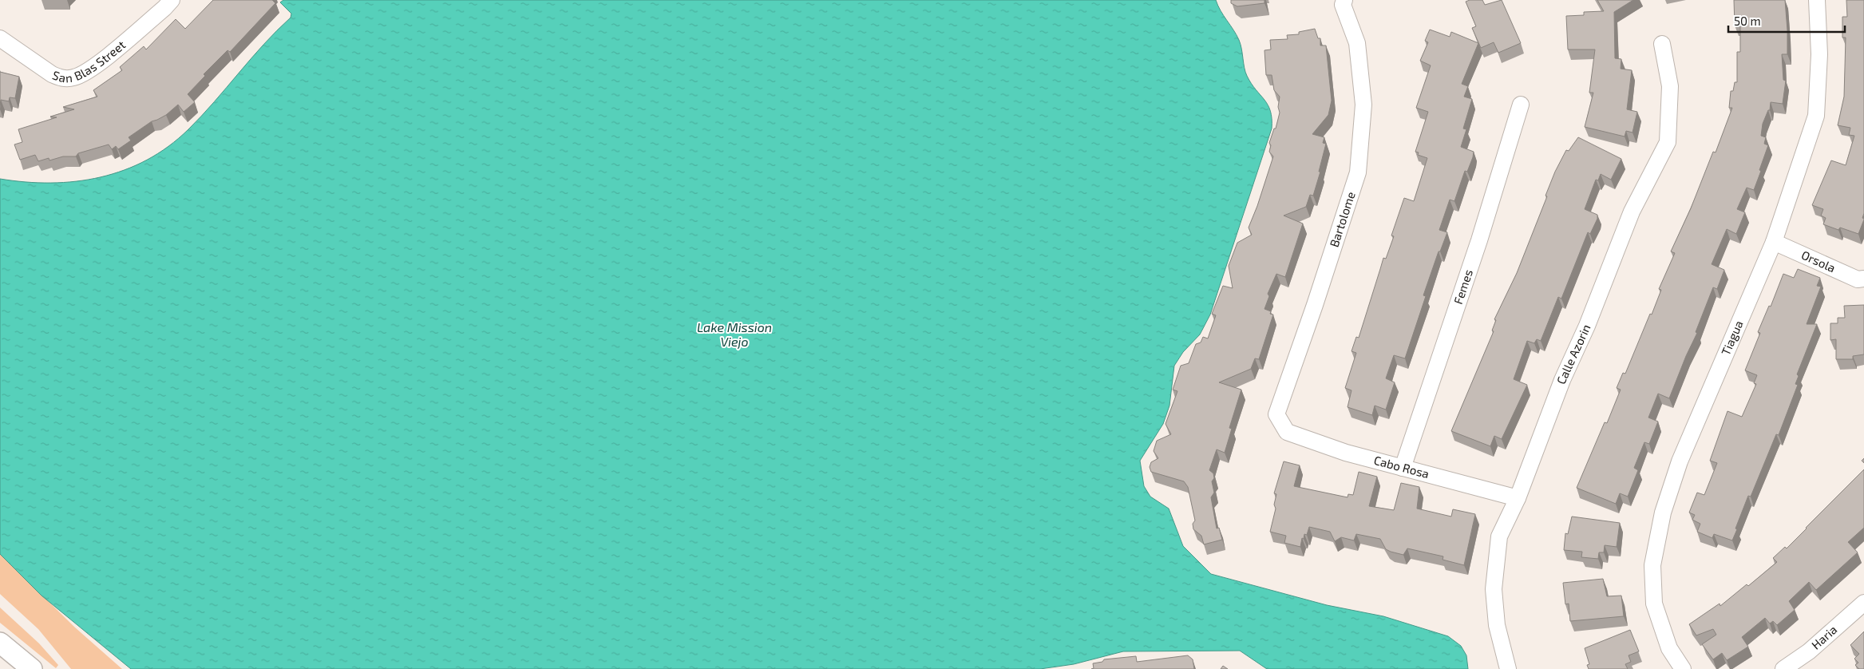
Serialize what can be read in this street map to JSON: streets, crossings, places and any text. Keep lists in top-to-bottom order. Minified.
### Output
{"streets":{"street":["San Blas Street","Bartolome","Orsola","Femes","Tiagua","Calle Azorin","Cabo Rosa","Haria"]},"crossings":[["Bartolome","Cabo Rosa"],["Orsola","Tiagua"],["Femes","Cabo Rosa"],["Calle Azorin","Cabo Rosa"]],"water":["Lake Mission Viejo"],"scale_bar":"50 m"}
